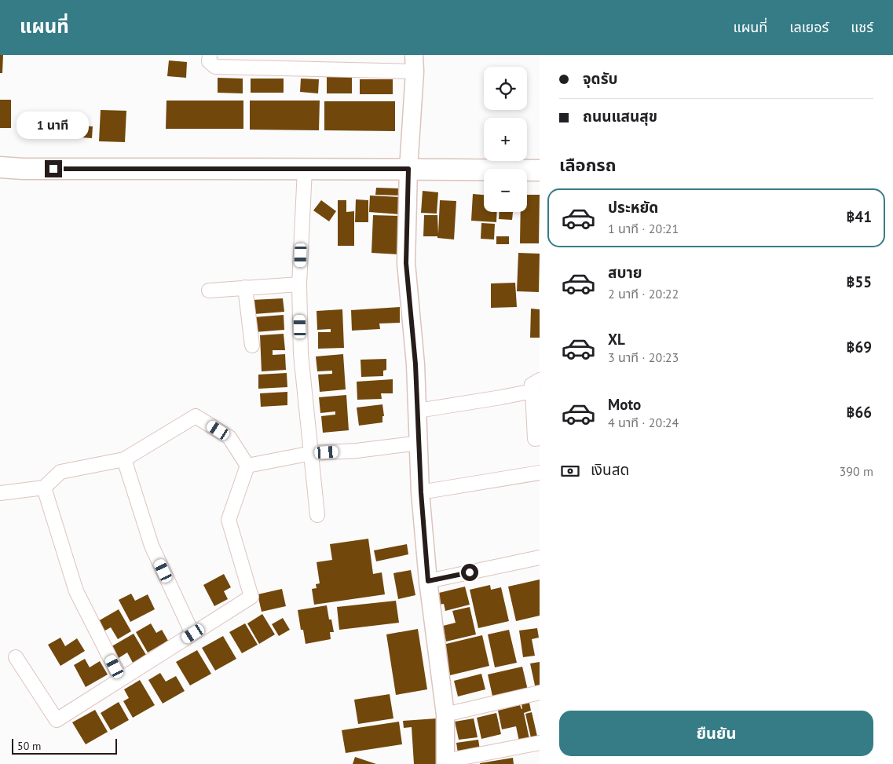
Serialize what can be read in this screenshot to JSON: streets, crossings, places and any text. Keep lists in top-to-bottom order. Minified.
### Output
{"scale_bar":"50 m","page":{"header":"แผนที่","nav":["แผนที่","เลเยอร์","แชร์"],"banner":["จุดรับ","ถนนแสนสุข"],"map_buttons":["+","−"],"bubble":"1 นาที","heading":"เลือกรถ","list":[{"name":"ประหยัด","note":"1 นาที · 20:21","value":"฿41"},{"name":"สบาย","note":"2 นาที · 20:22","value":"฿55"},{"name":"XL","note":"3 นาที · 20:23","value":"฿69"},{"name":"Moto","note":"4 นาที · 20:24","value":"฿66"}],"pay":["เงินสด","390 m"],"buttons":"ยืนยัน","scale":"50 m"}}
